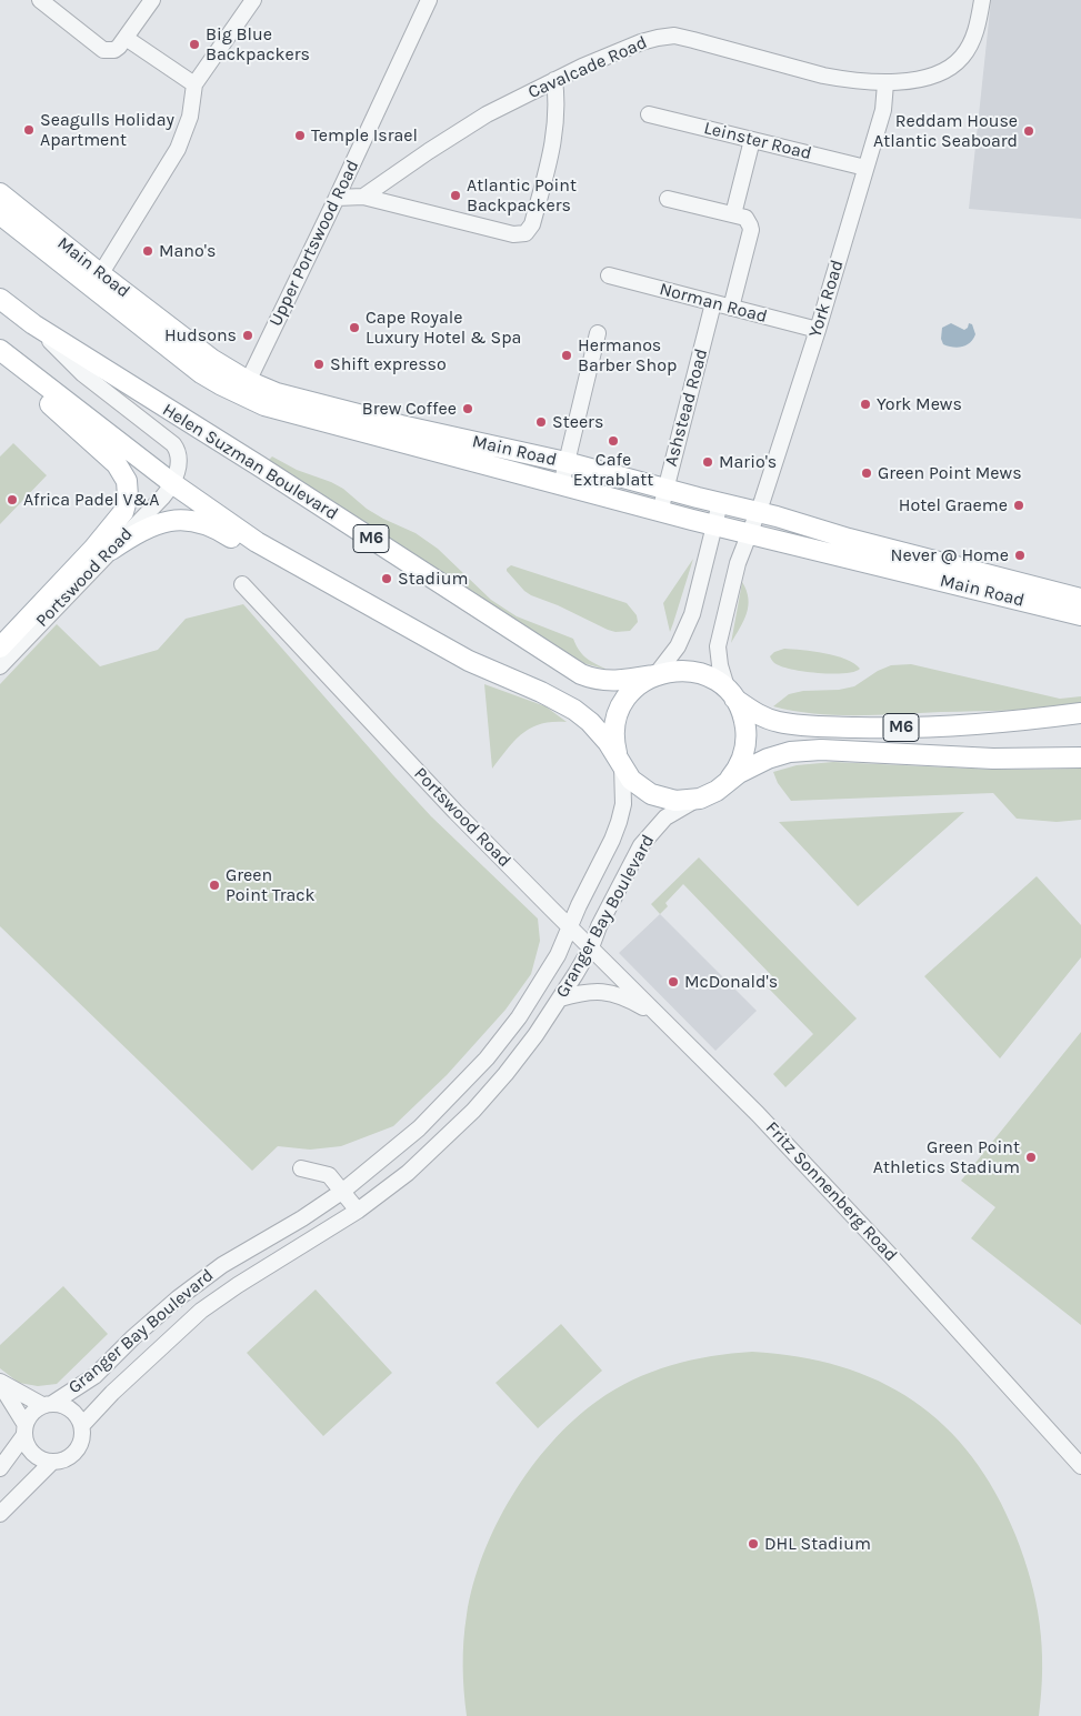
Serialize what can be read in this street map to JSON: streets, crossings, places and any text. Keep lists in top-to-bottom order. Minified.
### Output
{"streets":{"main road":["Main Road","Helen Suzman Boulevard","M6"],"street":["Cavalcade Road","Leinster Road","Upper Portswood Road","York Road","Norman Road","Ashstead Road","Portswood Road","Granger Bay Boulevard","Fritz Sonnenberg Road"]},"crossings":[["Cavalcade Road","York Road"],["Leinster Road","York Road"],["Upper Portswood Road","Main Road"],["Main Road","York Road"],["Main Road","Ashstead Road"],["York Road","Norman Road"],["Norman Road","Ashstead Road"],["Helen Suzman Boulevard","M6"],["Helen Suzman Boulevard","Portswood Road"],["Helen Suzman Boulevard","Granger Bay Boulevard"],["M6","Portswood Road"],["M6","Granger Bay Boulevard"],["Portswood Road","Granger Bay Boulevard"],["Portswood Road","Fritz Sonnenberg Road"],["Granger Bay Boulevard","Fritz Sonnenberg Road"]],"places":["Big Blue Backpackers","Seagulls Holiday Apartment","Reddam House Atlantic Seaboard","Temple Israel","Atlantic Point Backpackers","Mano's","Cape Royale Luxury Hotel & Spa","Hudsons","Hermanos Barber Shop","Shift expresso","York Mews","Brew Coffee","Steers","Cafe Extrablatt","Mario's","Green Point Mews","Africa Padel V&A","Hotel Graeme","Never @ Home","Stadium","Green Point Track","McDonald's","Green Point Athletics Stadium","DHL Stadium"]}
